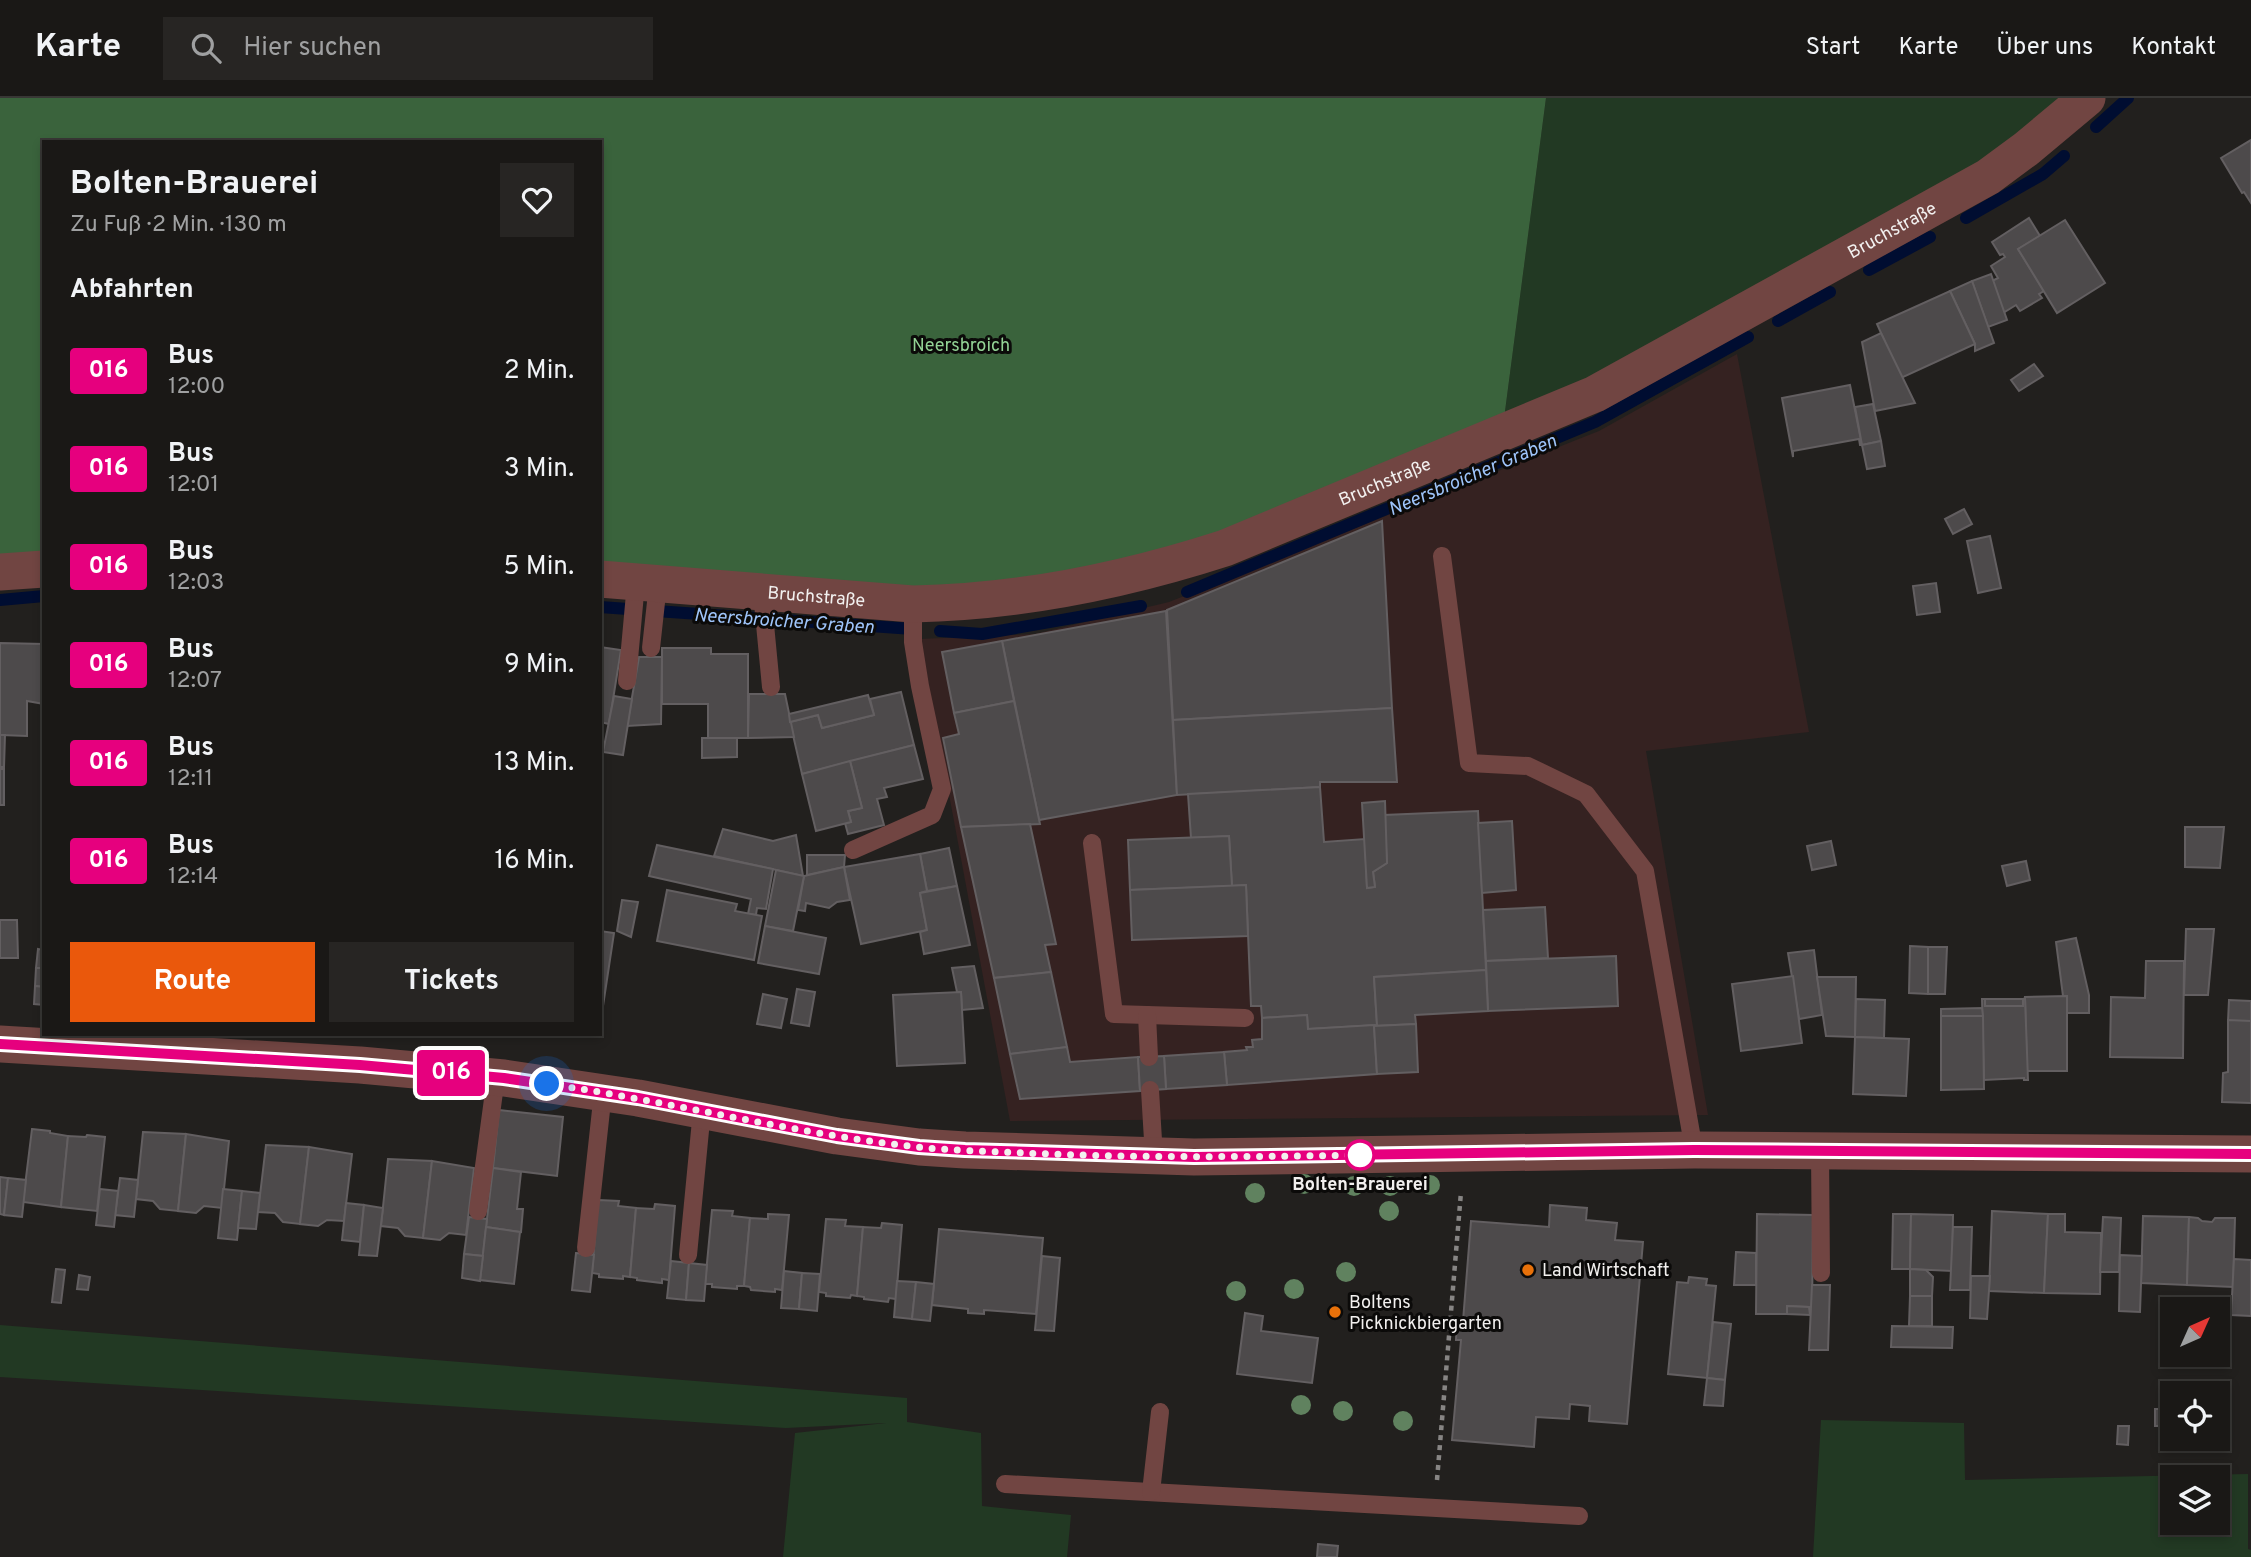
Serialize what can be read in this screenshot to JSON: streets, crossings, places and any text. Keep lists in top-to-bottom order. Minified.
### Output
{"streets":{"street":["Bruchstraße"]},"water":["Neersbroicher Graben"],"parks":["Neersbroich"],"places":["Bolten-Brauerei","Land Wirtschaft","Boltens Picknickbiergarten"],"lines":["bus line 016"],"north":"top right","page":{"header":"Karte","search":"Hier suchen","nav":["Start","Karte","Über uns","Kontakt"],"on_map":"016","heading":[["Bolten-Brauerei","Zu Fuß · 2 Min. · 130 m"],"Abfahrten"],"list":[{"mark":"016","name":"Bus","note":"12:00","value":"2 Min."},{"mark":"016","name":"Bus","note":"12:01","value":"3 Min."},{"mark":"016","name":"Bus","note":"12:03","value":"5 Min."},{"mark":"016","name":"Bus","note":"12:07","value":"9 Min."},{"mark":"016","name":"Bus","note":"12:11","value":"13 Min."},{"mark":"016","name":"Bus","note":"12:14","value":"16 Min."}],"buttons":["Route","Tickets"]}}
